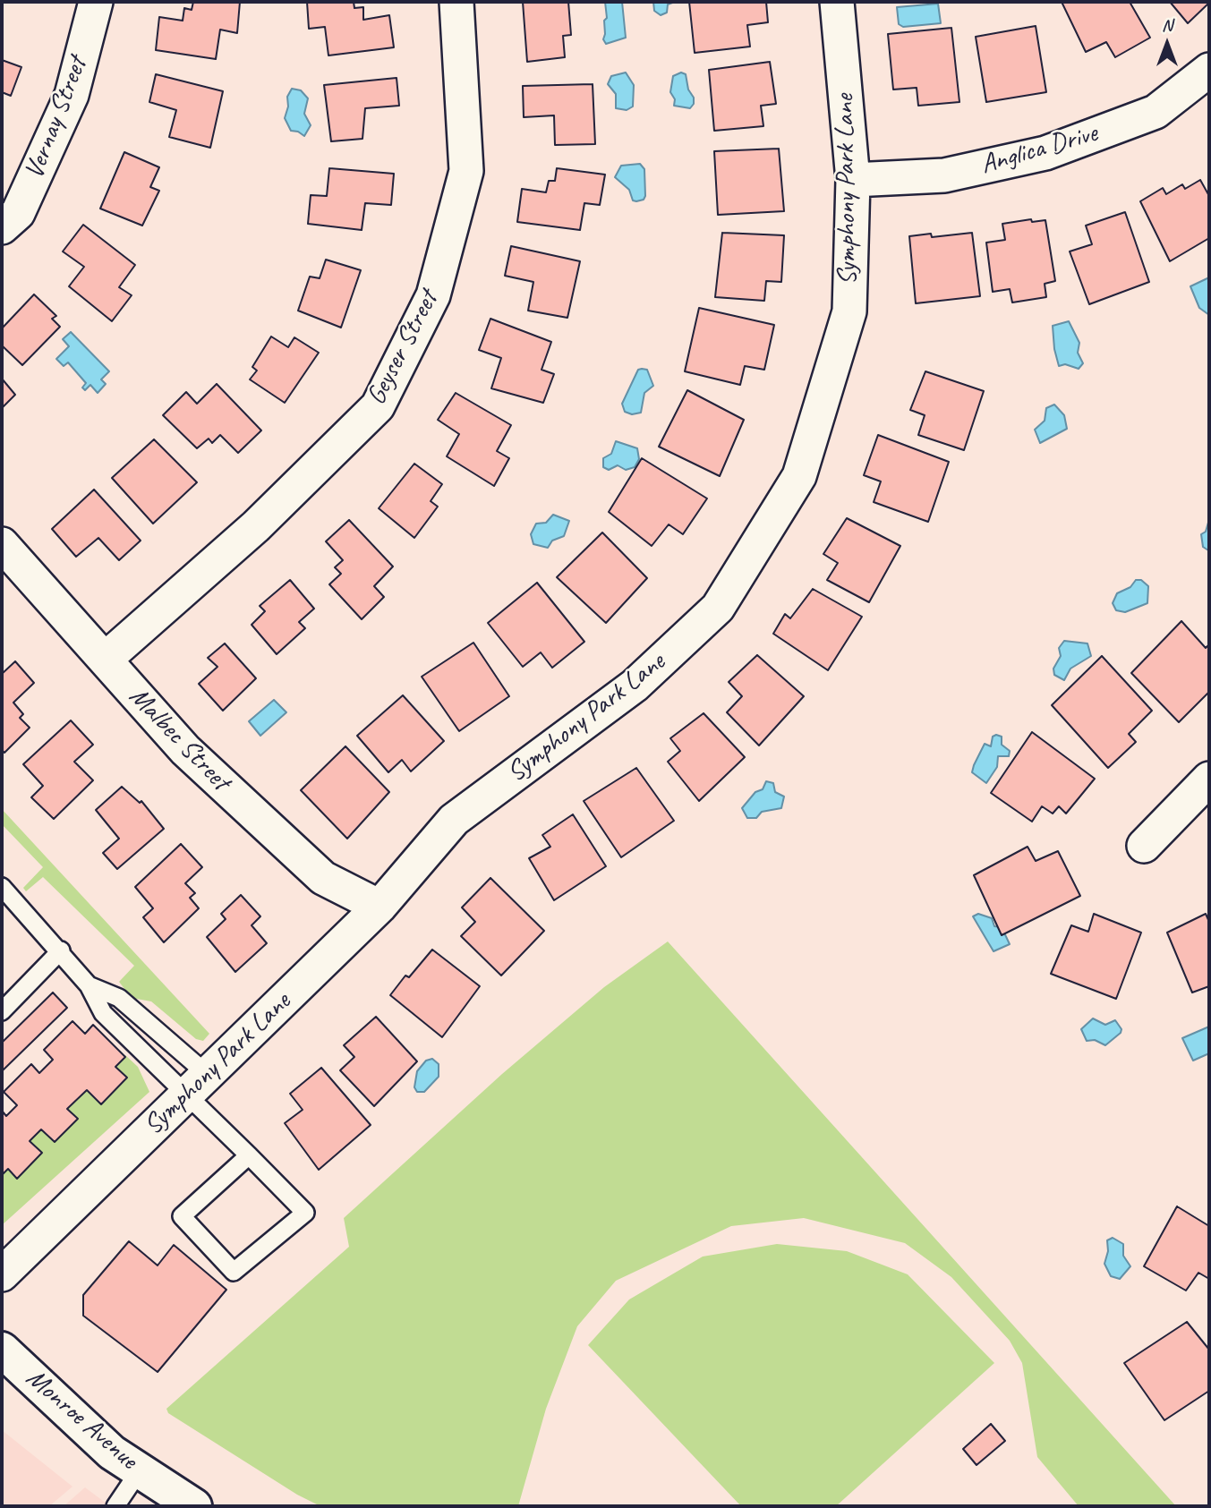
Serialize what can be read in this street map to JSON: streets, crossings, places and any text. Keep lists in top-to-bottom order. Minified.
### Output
{"streets":{"street":["Vernay Street","Anglica Drive","Symphony Park Lane","Geyser Street","Malbec Street","Monroe Avenue"]},"crossings":[["Anglica Drive","Symphony Park Lane"],["Symphony Park Lane","Malbec Street"],["Geyser Street","Malbec Street"]],"north":"top"}
